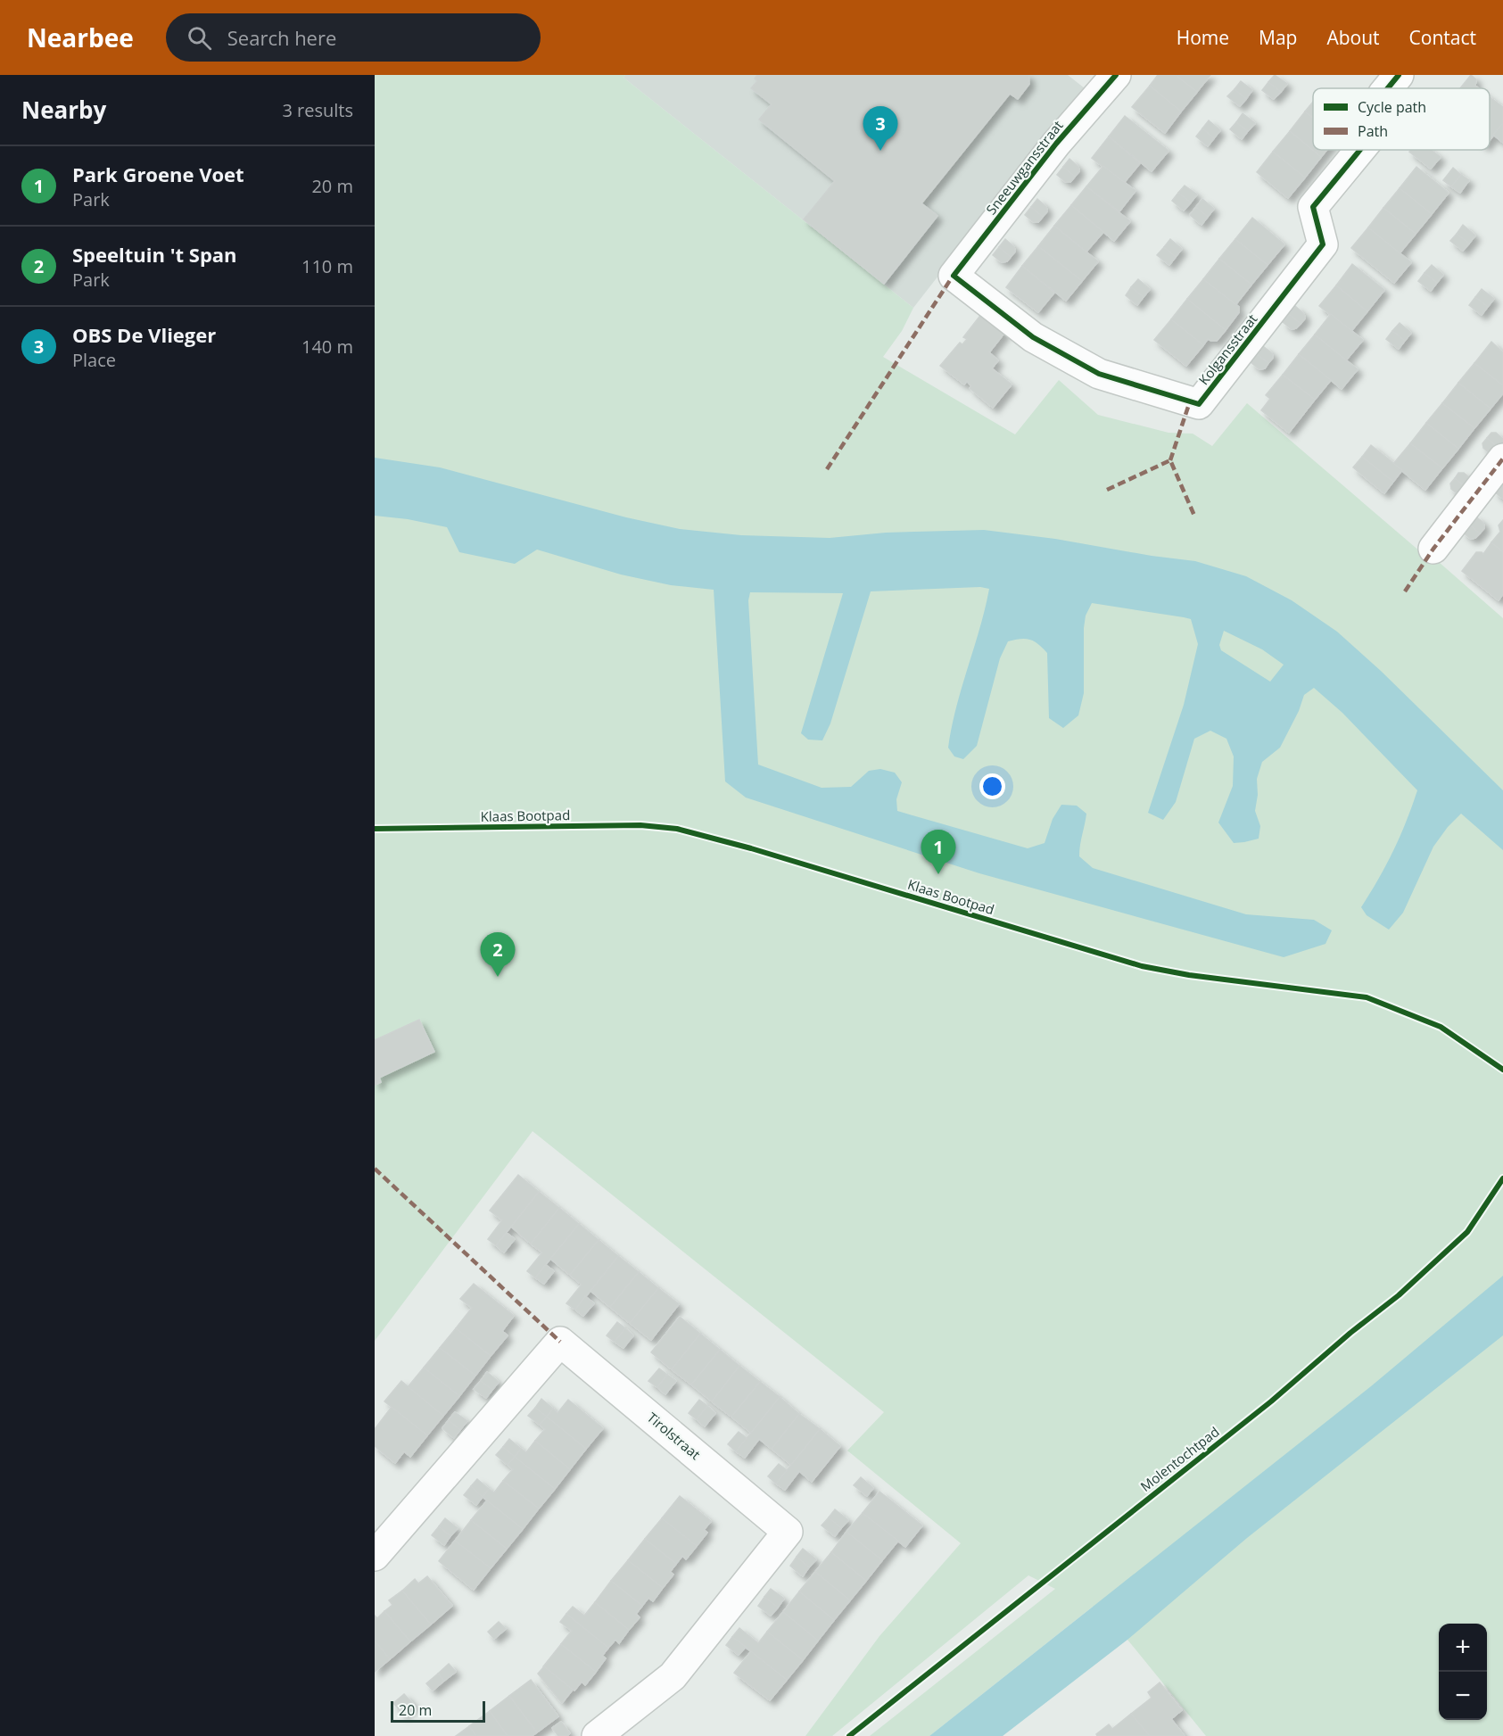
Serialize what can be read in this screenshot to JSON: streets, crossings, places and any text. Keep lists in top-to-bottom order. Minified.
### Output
{"streets":{"street":["Sneeuwgansstraat","Kolgansstraat","Tirolstraat"],"cycle path":["Klaas Bootpad","Molentochtpad"]},"crossings":[["Sneeuwgansstraat","Kolgansstraat"]],"legend":["Cycle path","Path"],"scale_bar":"20 m","page":{"header":"Nearbee","search":"Search here","nav":["Home","Map","About","Contact"],"heading":["Nearby","3 results"],"pins":["3","1","2"],"list":[{"mark":"1","name":"Park Groene Voet","note":"Park","value":"20 m"},{"mark":"2","name":"Speeltuin 't Span","note":"Park","value":"110 m"},{"mark":"3","name":"OBS De Vlieger","note":"Place","value":"140 m"}],"map_buttons":["+","−"],"scale":"20 m"}}
